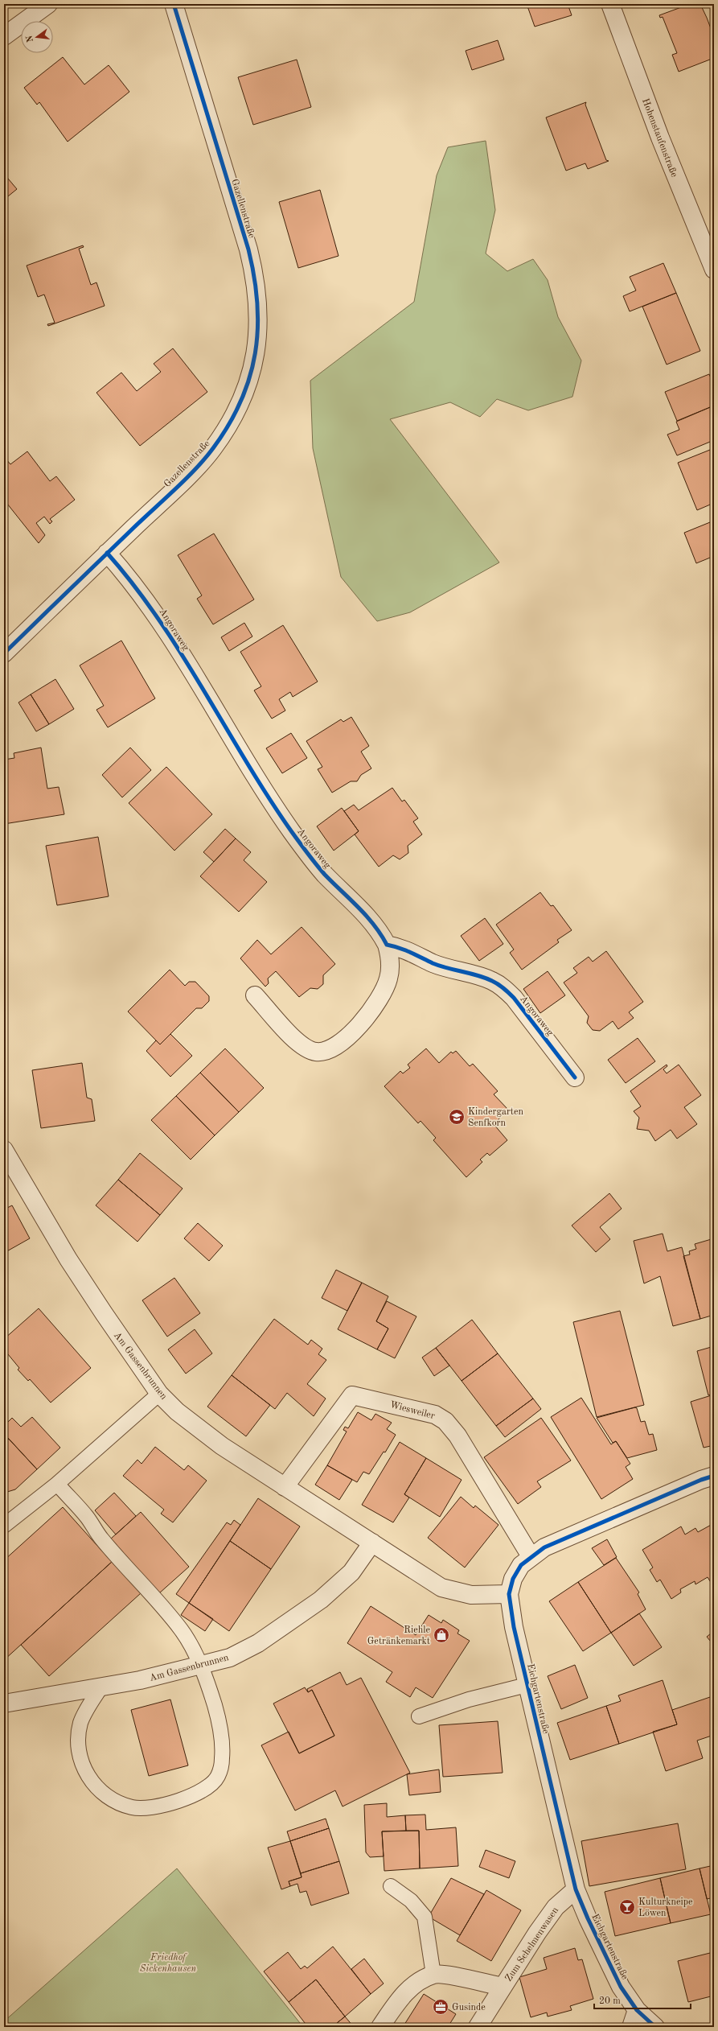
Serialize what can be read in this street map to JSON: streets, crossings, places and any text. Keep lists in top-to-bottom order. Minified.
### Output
{"streets":{"street":["Hohenstaufenstraße","Gazellenstraße","Angoraweg","Am Gassenbrunnen","Wiesweiler","Eichgartenstraße","Zum Schelmenwasen"]},"crossings":[["Gazellenstraße","Angoraweg"],["Am Gassenbrunnen","Wiesweiler"],["Am Gassenbrunnen","Eichgartenstraße"],["Wiesweiler","Eichgartenstraße"],["Eichgartenstraße","Zum Schelmenwasen"]],"parks":["Friedhof Sickenhausen"],"places":{"school or university":["Kindergarten Senfkorn"],"shop":["Riehle Getränkemarkt"],"bar":["Kulturkneipe Löwen"],"office":["Gusinde"]},"scale_bar":"20 m","north":"left"}
